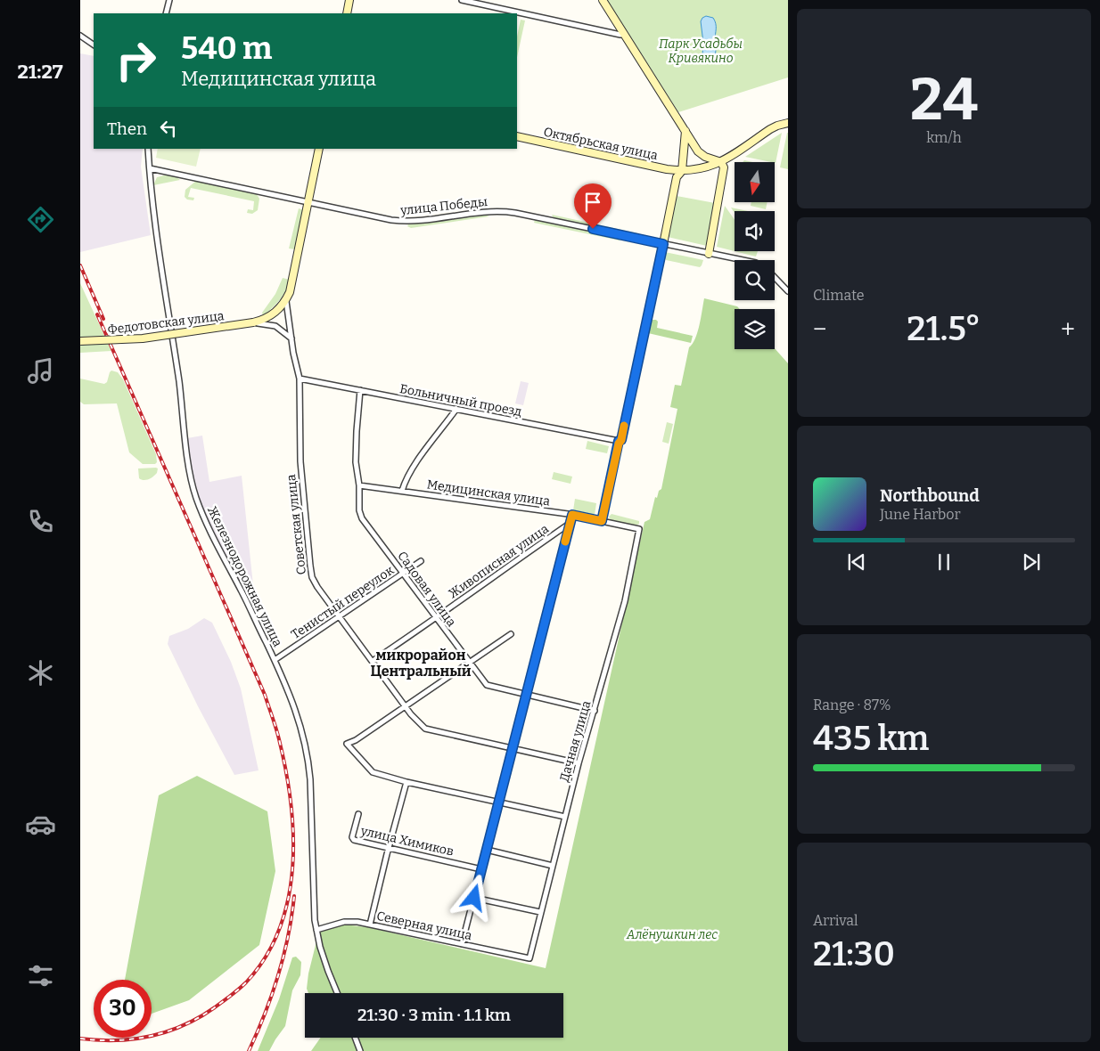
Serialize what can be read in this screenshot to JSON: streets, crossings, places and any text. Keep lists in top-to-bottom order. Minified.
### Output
{"streets":{"main road":["Октябрьская улица","Федотовская улица","Советская улица"],"street":["улица Победы","Больничный проезд","Медицинская улица","Живописная улица","Железнодорожная улица","Садовая улица","Тенистый переулок","Дачная улица","улица Химиков","Северная улица"]},"crossings":[["улица Победы","Советская улица"],["улица Победы","Железнодорожная улица"],["Федотовская улица","Советская улица"],["Больничный проезд","Советская улица"],["Больничный проезд","Садовая улица"],["Медицинская улица","Садовая улица"],["Медицинская улица","Дачная улица"],["Советская улица","Живописная улица"],["Советская улица","Тенистый переулок"],["Советская улица","Дачная улица"],["Живописная улица","Садовая улица"],["Железнодорожная улица","Тенистый переулок"],["Железнодорожная улица","Северная улица"],["Садовая улица","Тенистый переулок"],["Садовая улица","Дачная улица"],["Дачная улица","Северная улица"]],"districts":["микрорайон Центральный"],"parks":["Парк Усадьбы Кривякино","Алёнушкин лес"],"north":"bottom","page":{"tabs":"21:27","tile":[["24","km/h"],"Climate",["Range · 87%","435 km"],["Arrival","21:30"]],"turn":["540 m","Медицинская улица"],"then":"Then","heat":["−","21.5°","+"],"song":["Northbound","June Harbor"],"limit":"30","trip":"21:30 · 3 min · 1.1 km"}}
